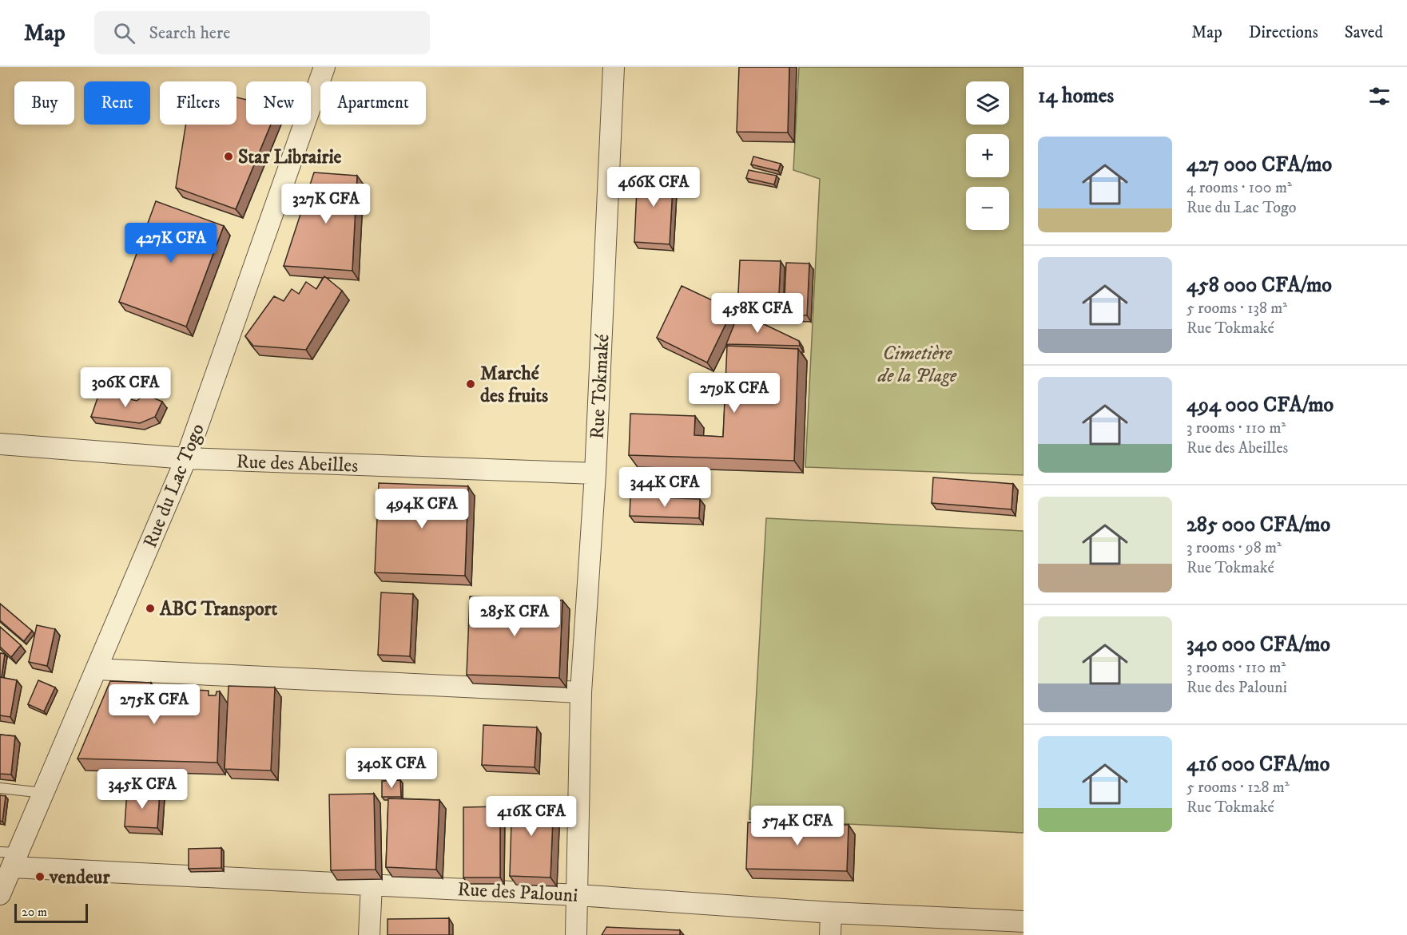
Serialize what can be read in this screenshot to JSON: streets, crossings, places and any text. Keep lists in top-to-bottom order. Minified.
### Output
{"streets":{"street":["Rue Tokmaké","Rue des Abeilles","Rue du Lac Togo","Rue des Palouni"]},"crossings":[["Rue Tokmaké","Rue des Abeilles"],["Rue Tokmaké","Rue des Palouni"],["Rue des Abeilles","Rue du Lac Togo"],["Rue du Lac Togo","Rue des Palouni"]],"parks":["Cimetière de la Plage"],"places":["Star Librairie","Marché des fruits","ABC Transport","vendeur"],"scale_bar":"20 m","page":{"header":"Map","search":"Search here","nav":["Map","Directions","Saved"],"heading":"14 homes","map_buttons":["+","−"],"chip":["Buy","Rent","Filters","New","Apartment"],"list":[{"name":"427 000 CFA/mo","note":"4 rooms · 100 m² · Rue du Lac Togo"},{"name":"458 000 CFA/mo","note":"5 rooms · 138 m² · Rue Tokmaké"},{"name":"494 000 CFA/mo","note":"3 rooms · 110 m² · Rue des Abeilles"},{"name":"285 000 CFA/mo","note":"3 rooms · 98 m² · Rue Tokmaké"},{"name":"340 000 CFA/mo","note":"3 rooms · 110 m² · Rue des Palouni"},{"name":"416 000 CFA/mo","note":"5 rooms · 128 m² · Rue Tokmaké"}],"price":["466K CFA","327K CFA","427K CFA","458K CFA","306K CFA","279K CFA","344K CFA","494K CFA","285K CFA","275K CFA","340K CFA","345K CFA","416K CFA","574K CFA"],"scale":"20 m"}}
